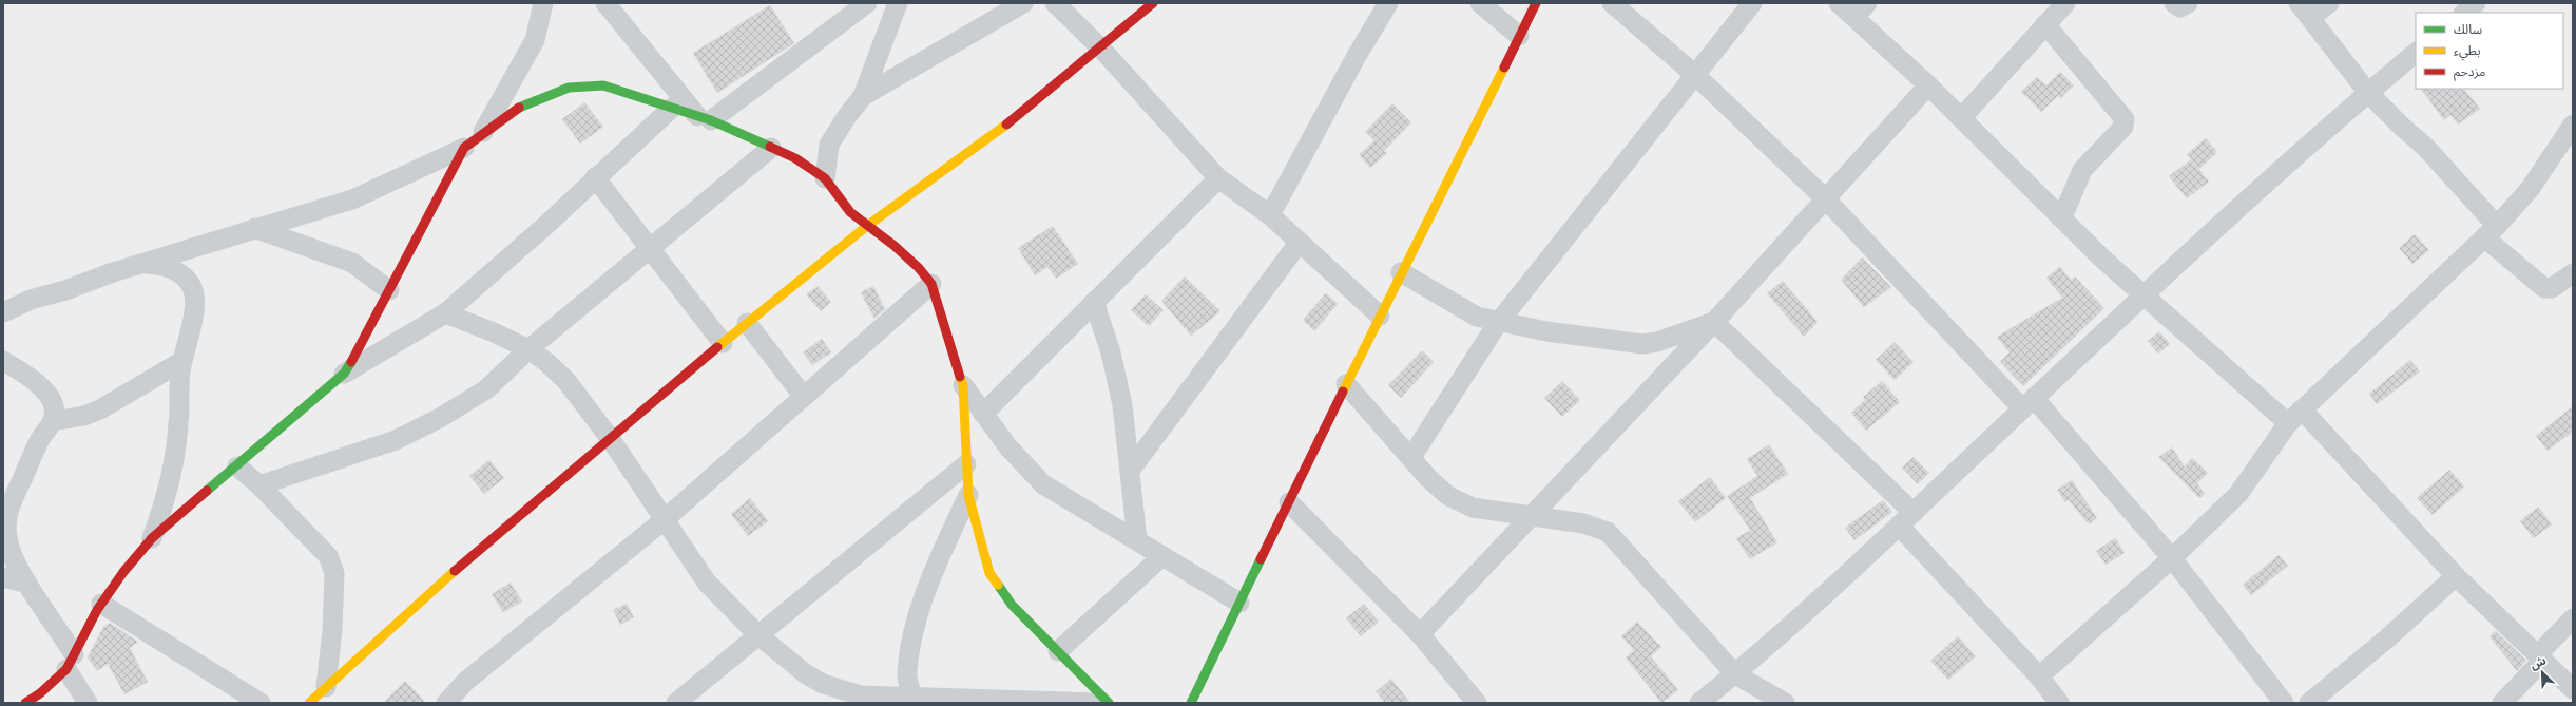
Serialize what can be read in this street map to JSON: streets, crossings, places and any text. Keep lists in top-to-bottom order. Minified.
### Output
{"legend":["سالك","بطيء","مزدحم"],"north":"top left"}
